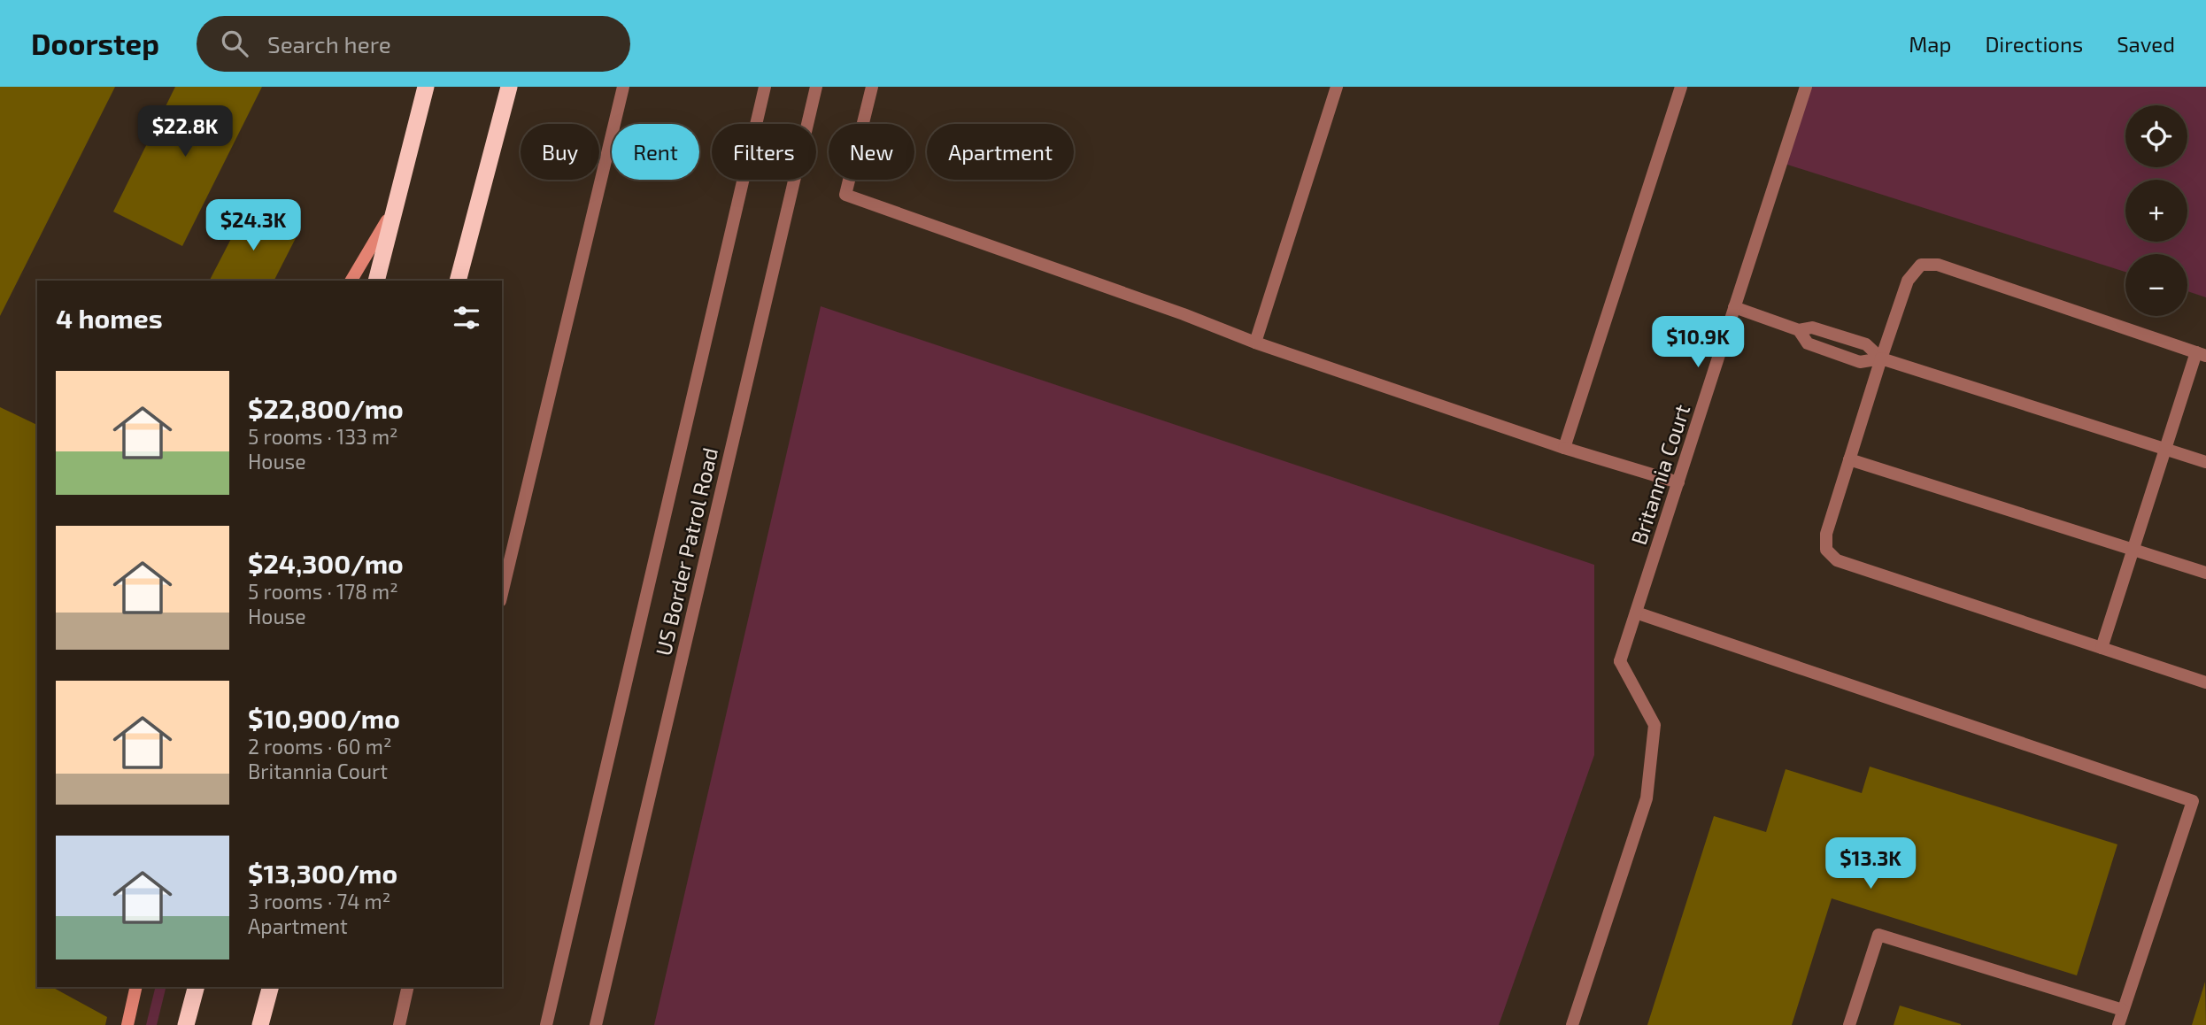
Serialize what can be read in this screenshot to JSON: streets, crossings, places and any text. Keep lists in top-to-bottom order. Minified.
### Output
{"streets":{"street":["Britannia Court","US Border Patrol Road"]},"page":{"header":"Doorstep","search":"Search here","nav":["Map","Directions","Saved"],"map_buttons":["+","−"],"price":["$22.8K","$24.3K","$10.9K","$13.3K"],"chip":["Buy","Rent","Filters","New","Apartment"],"heading":"4 homes","list":[{"name":"$22,800/mo","note":"5 rooms · 133 m² · House"},{"name":"$24,300/mo","note":"5 rooms · 178 m² · House"},{"name":"$10,900/mo","note":"2 rooms · 60 m² · Britannia Court"},{"name":"$13,300/mo","note":"3 rooms · 74 m² · Apartment"}]}}
